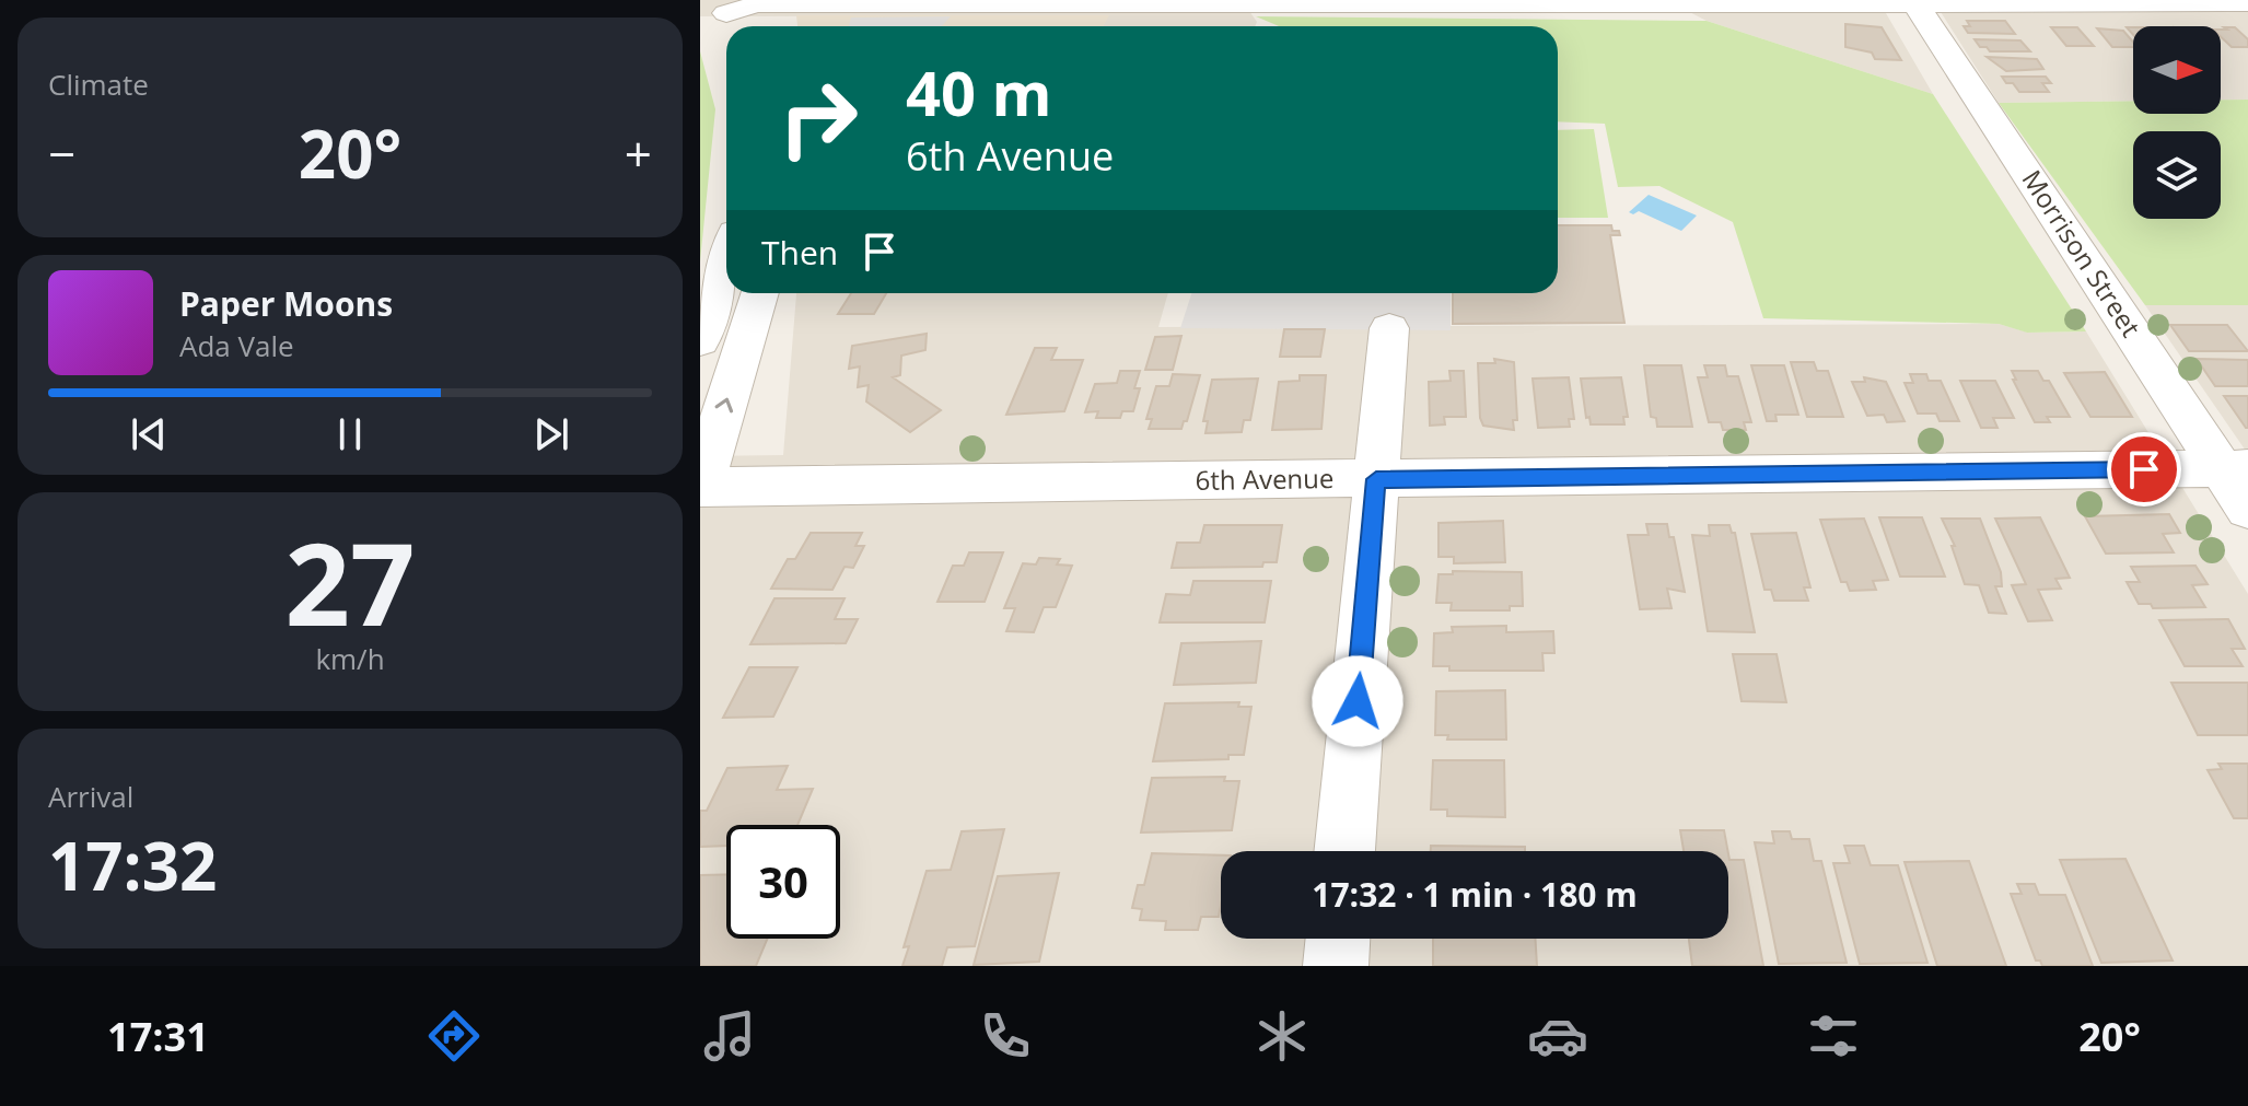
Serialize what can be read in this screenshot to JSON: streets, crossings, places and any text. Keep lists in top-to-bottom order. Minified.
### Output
{"streets":{"street":["Morrison Street","6th Avenue"]},"crossings":[["Morrison Street","6th Avenue"]],"north":"right","page":{"tile":["Climate",["27","km/h"],["Arrival","17:32"]],"turn":["40 m","6th Avenue"],"heat":["−","20°","+"],"then":"Then","song":["Paper Moons","Ada Vale"],"limit":"30","trip":"17:32 · 1 min · 180 m","tabs":["17:31","20°"]}}
